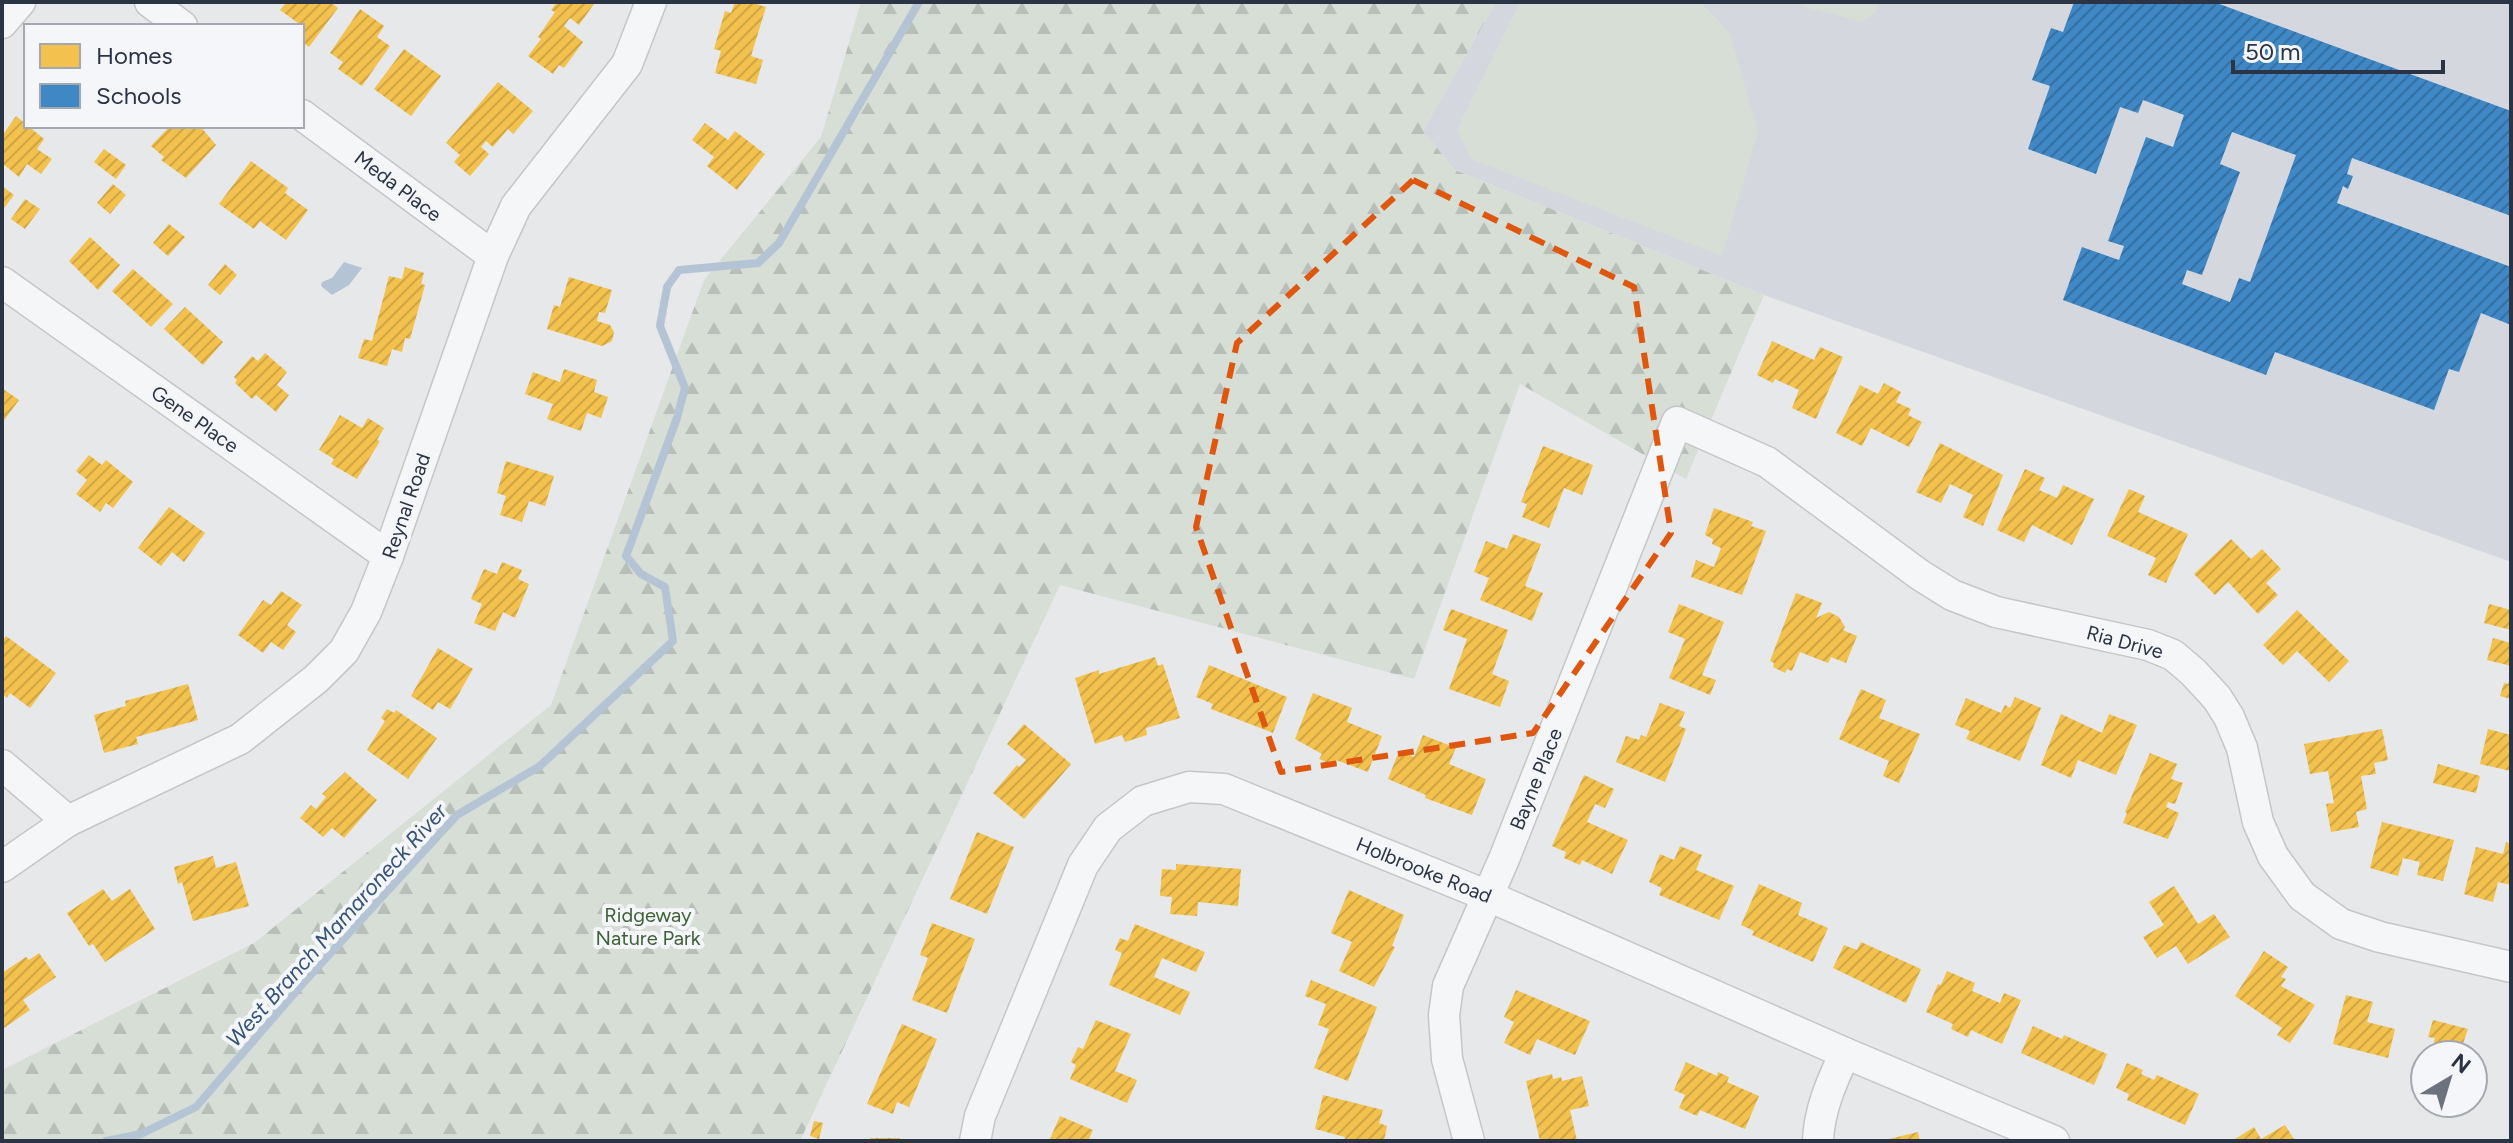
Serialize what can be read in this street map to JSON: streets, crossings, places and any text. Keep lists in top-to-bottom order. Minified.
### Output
{"streets":{"street":["Meda Place","Gene Place","Reynal Road","Ria Drive","Bayne Place","Holbrooke Road"]},"crossings":[["Meda Place","Reynal Road"],["Gene Place","Reynal Road"],["Ria Drive","Bayne Place"],["Bayne Place","Holbrooke Road"]],"water":["West Branch Mamaroneck River"],"parks":["Ridgeway Nature Park"],"legend":["Homes","Schools"],"scale_bar":"50 m","north":"top right"}
